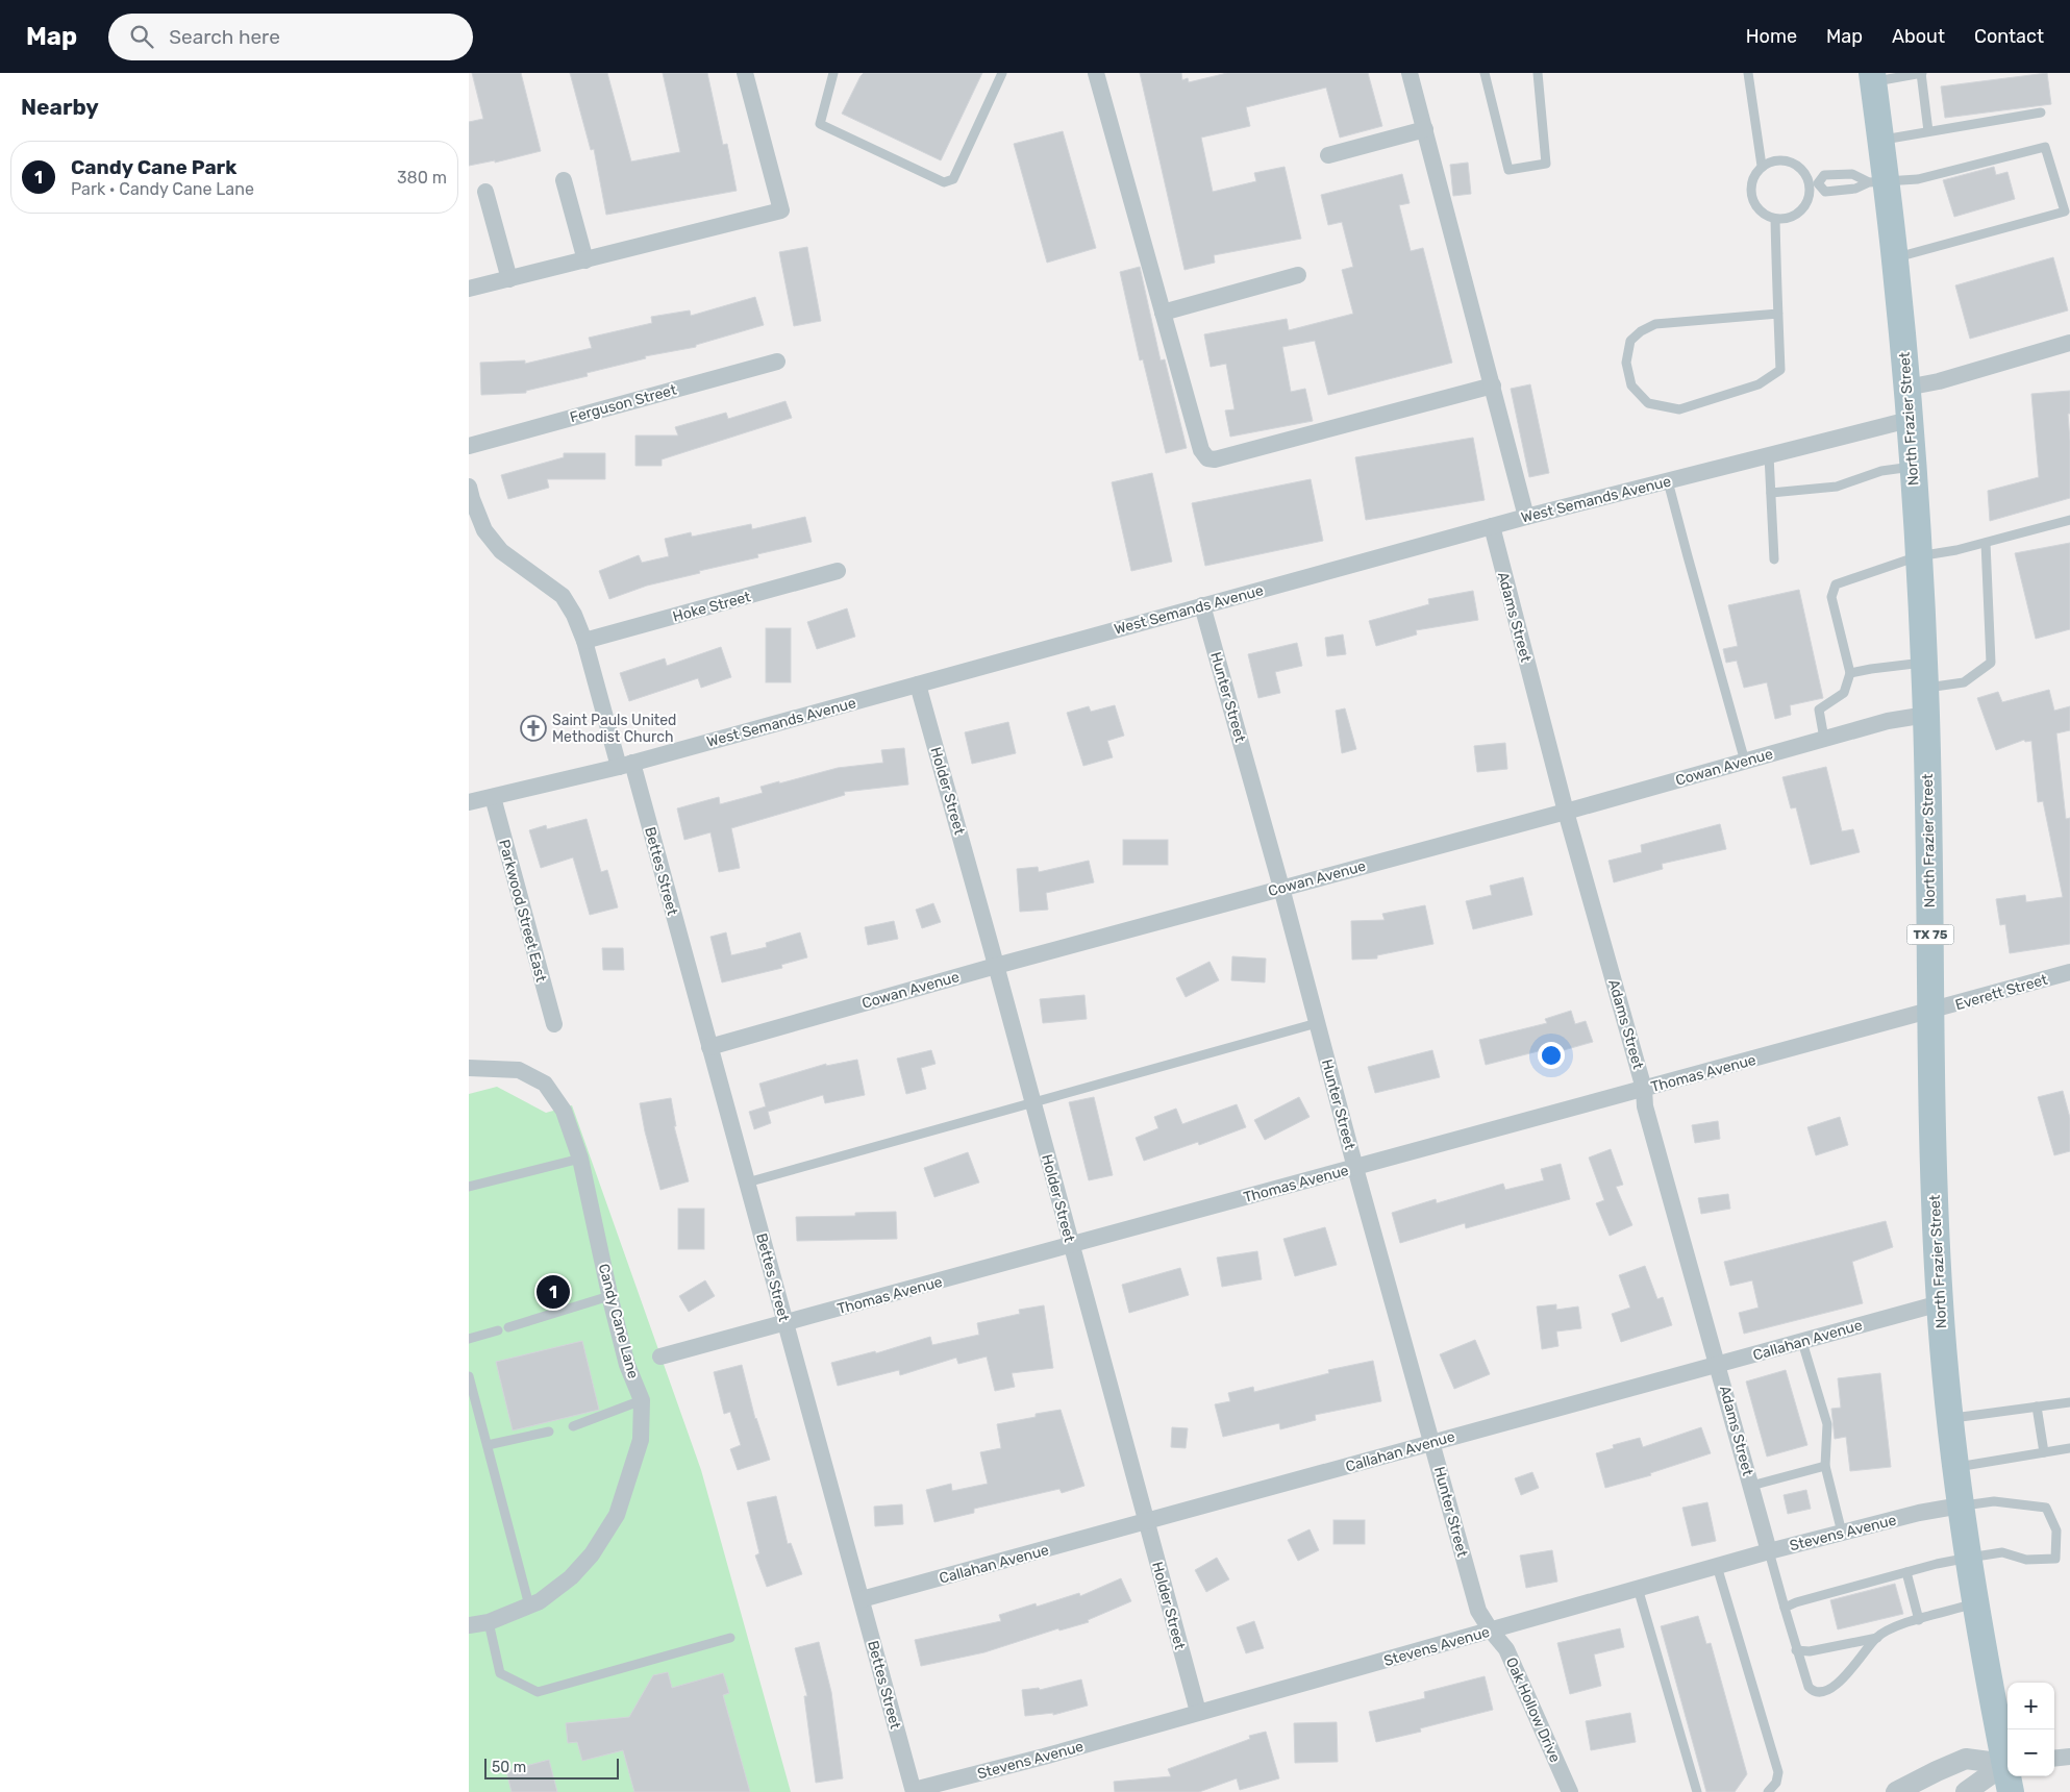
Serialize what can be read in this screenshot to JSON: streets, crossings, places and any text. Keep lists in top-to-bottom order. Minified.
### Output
{"streets":{"main road":["North Frazier Street","TX 75"],"street":["Ferguson Street","West Semands Avenue","Hoke Street","Adams Street","Hunter Street","Cowan Avenue","Holder Street","Bettes Street","Parkwood Street East","Everett Street","Thomas Avenue","Candy Cane Lane","Callahan Avenue","Stevens Avenue","Oak Hollow Drive"]},"crossings":[["North Frazier Street","West Semands Avenue"],["North Frazier Street","Cowan Avenue"],["North Frazier Street","Everett Street"],["North Frazier Street","Thomas Avenue"],["North Frazier Street","Callahan Avenue"],["North Frazier Street","Stevens Avenue"],["West Semands Avenue","Adams Street"],["West Semands Avenue","Hunter Street"],["West Semands Avenue","Holder Street"],["West Semands Avenue","Bettes Street"],["West Semands Avenue","Parkwood Street East"],["Hoke Street","Bettes Street"],["Adams Street","Cowan Avenue"],["Adams Street","Thomas Avenue"],["Adams Street","Callahan Avenue"],["Adams Street","Stevens Avenue"],["Hunter Street","Cowan Avenue"],["Hunter Street","Thomas Avenue"],["Hunter Street","Callahan Avenue"],["Hunter Street","Stevens Avenue"],["Hunter Street","Oak Hollow Drive"],["Cowan Avenue","Holder Street"],["Cowan Avenue","Bettes Street"],["Holder Street","Thomas Avenue"],["Holder Street","Callahan Avenue"],["Holder Street","Stevens Avenue"],["Bettes Street","Thomas Avenue"],["Bettes Street","Callahan Avenue"],["Bettes Street","Stevens Avenue"],["Everett Street","Thomas Avenue"],["Stevens Avenue","Oak Hollow Drive"]],"places":{"church":["Saint Pauls United Methodist Church"]},"scale_bar":"50 m","page":{"header":"Map","search":"Search here","nav":["Home","Map","About","Contact"],"heading":"Nearby","list":[{"mark":"1","name":"Candy Cane Park","note":"Park · Candy Cane Lane","value":"380 m"}],"pins":"1","map_buttons":["+","−"],"scale":"50 m"}}
